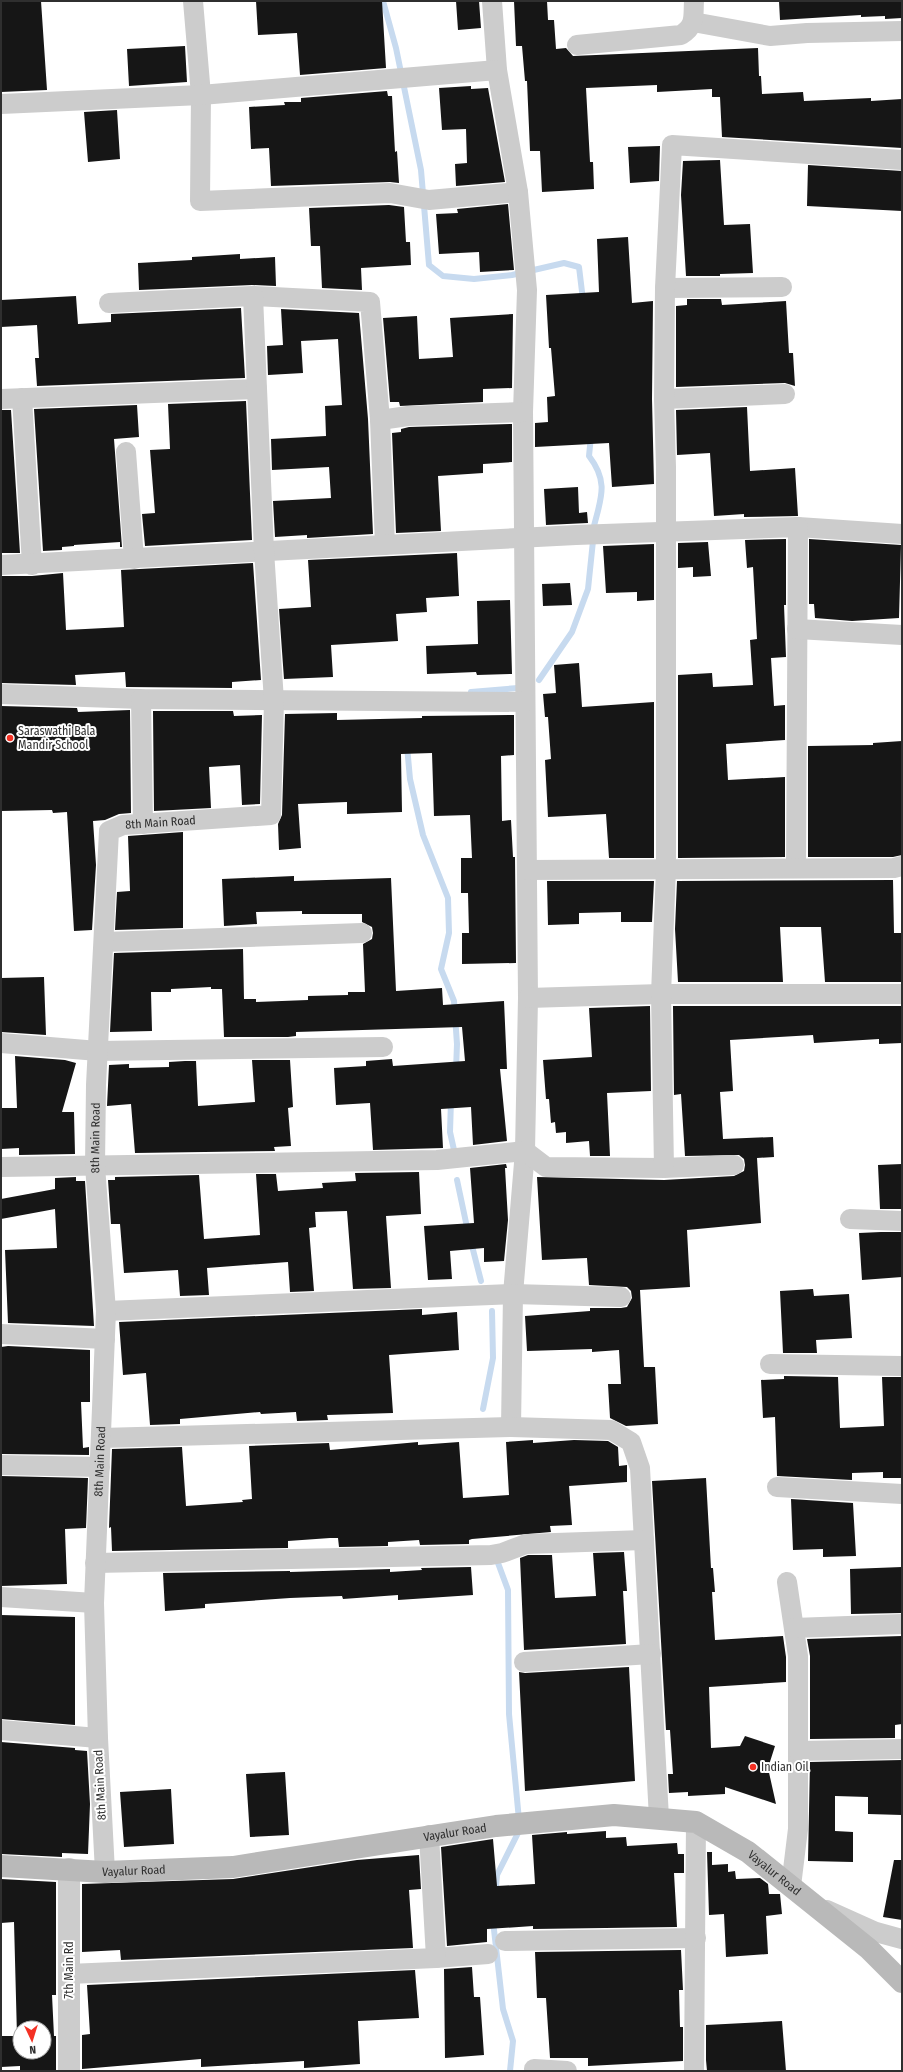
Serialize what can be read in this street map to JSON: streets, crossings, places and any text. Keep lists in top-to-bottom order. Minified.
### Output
{"streets":{"main road":["Vayalur Road"],"street":["8th Main Road","7th Main Rd"]},"crossings":[["8th Main Road","Vayalur Road"],["Vayalur Road","7th Main Rd"]],"places":["Saraswathi Bala Mandir School","Indian Oil"],"north":"bottom"}
